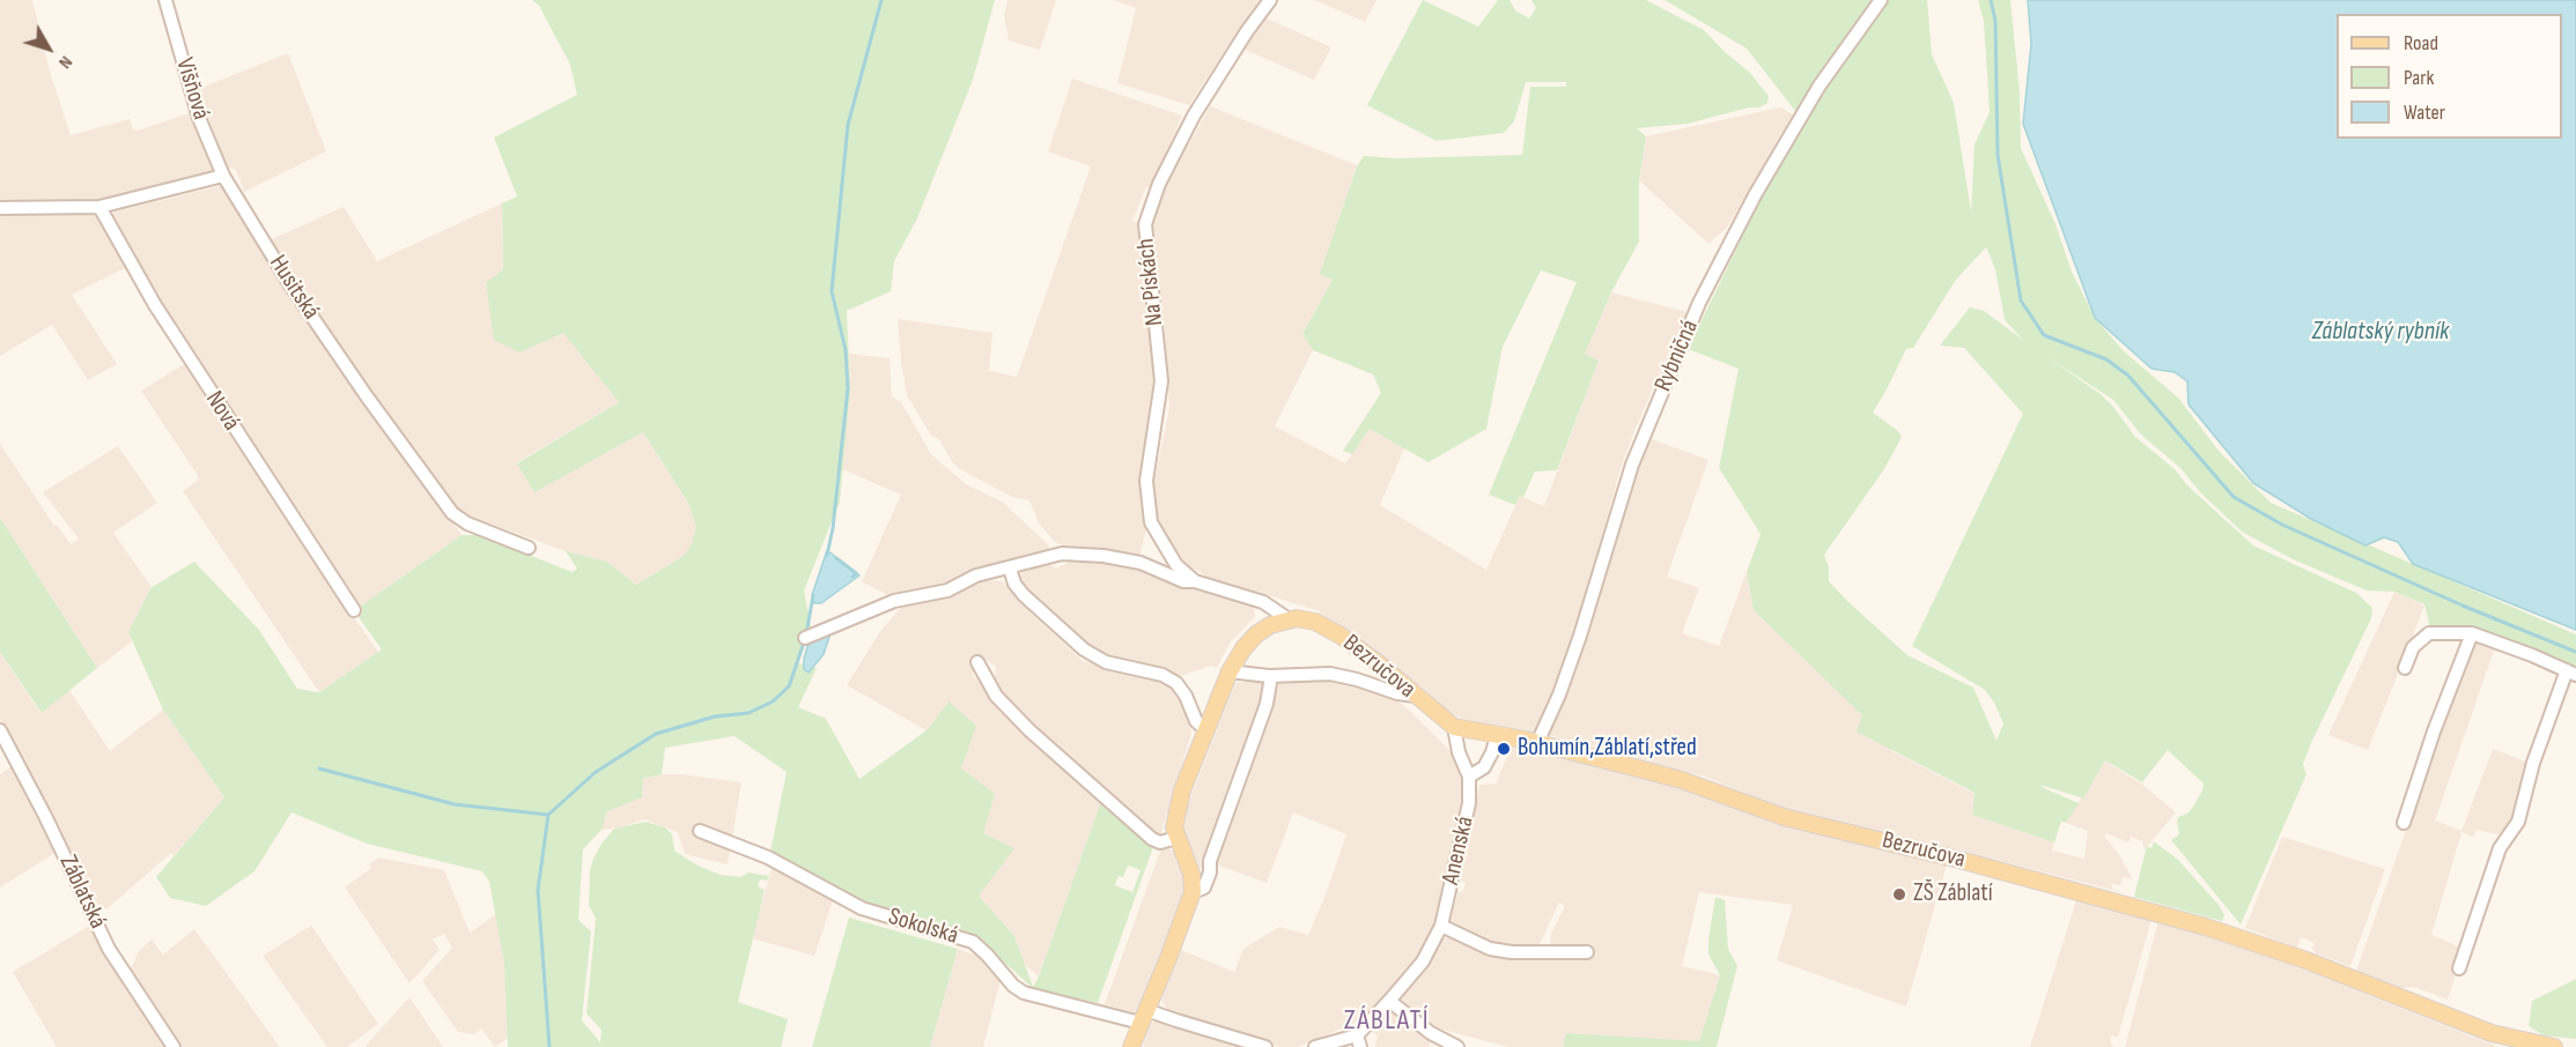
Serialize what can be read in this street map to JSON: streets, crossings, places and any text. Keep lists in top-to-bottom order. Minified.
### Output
{"streets":{"main road":["Bezručova"],"street":["Višňová","Na Pískách","Husitská","Rybničná","Nová","Anenská","Záblatská","Sokolská"]},"crossings":[["Višňová","Husitská"],["Rybničná","Bezručova"],["Bezručova","Anenská"]],"districts":["ZÁBLATÍ"],"water":["Záblatský rybník"],"places":["Bohumín,Záblatí,střed","ZŠ Záblatí"],"legend":["Road","Park","Water"],"north":"bottom right"}
